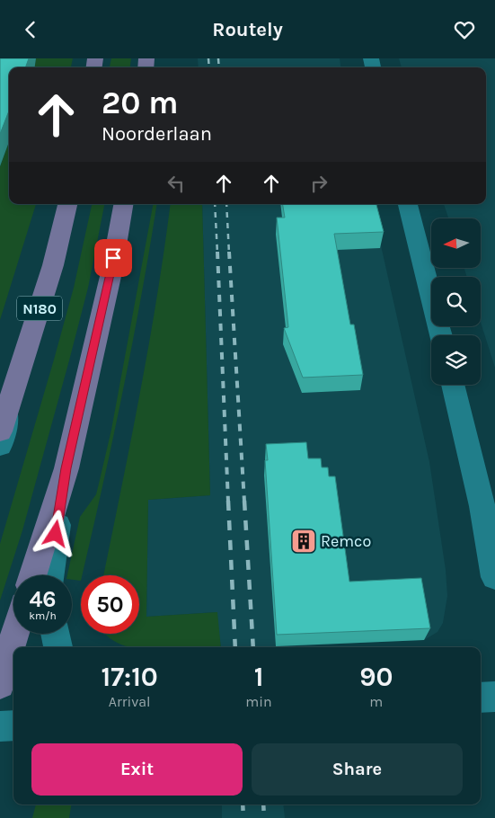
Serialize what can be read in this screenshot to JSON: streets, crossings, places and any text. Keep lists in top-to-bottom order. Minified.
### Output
{"streets":{"main road":["N180"]},"places":{"building":["Remco"]},"north":"left","page":{"header":"Routely","turn":["20 m","Noorderlaan"],"speed":"46 km/h","limit":"50","eta":["17:10","Arrival","1","min","90","m"],"buttons":["Exit","Share"]}}
